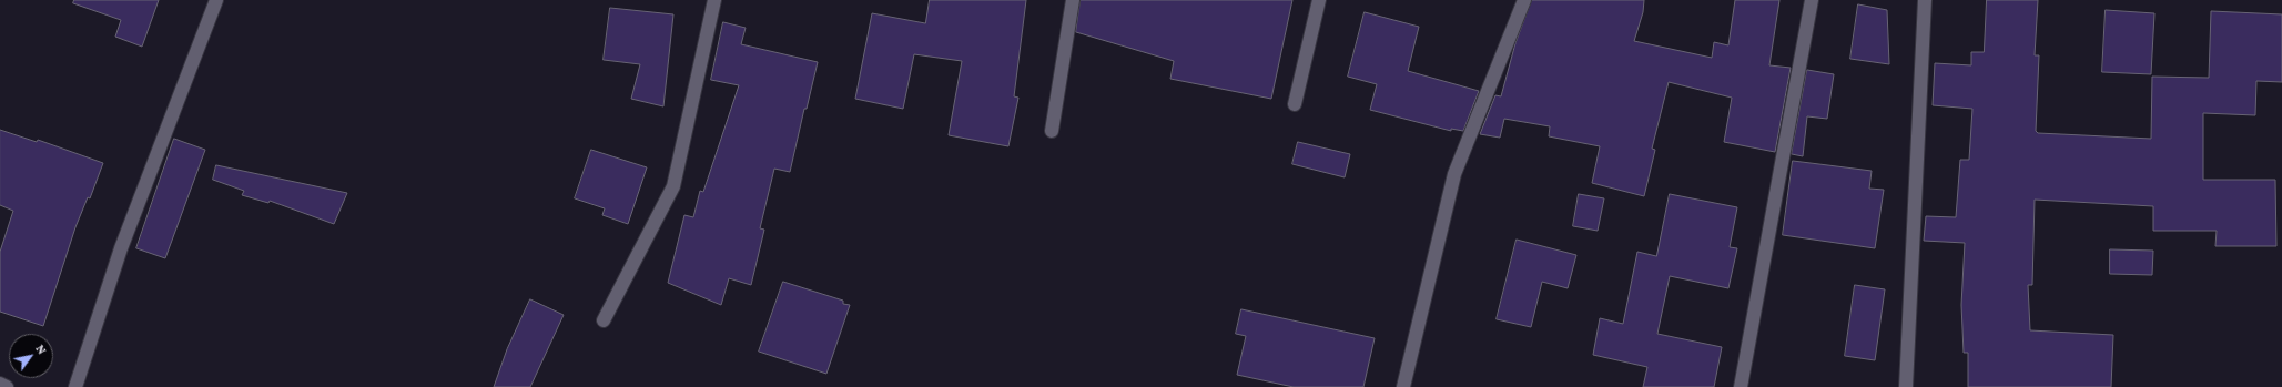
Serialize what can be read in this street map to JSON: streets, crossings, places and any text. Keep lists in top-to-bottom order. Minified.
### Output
{"north":"top right"}
